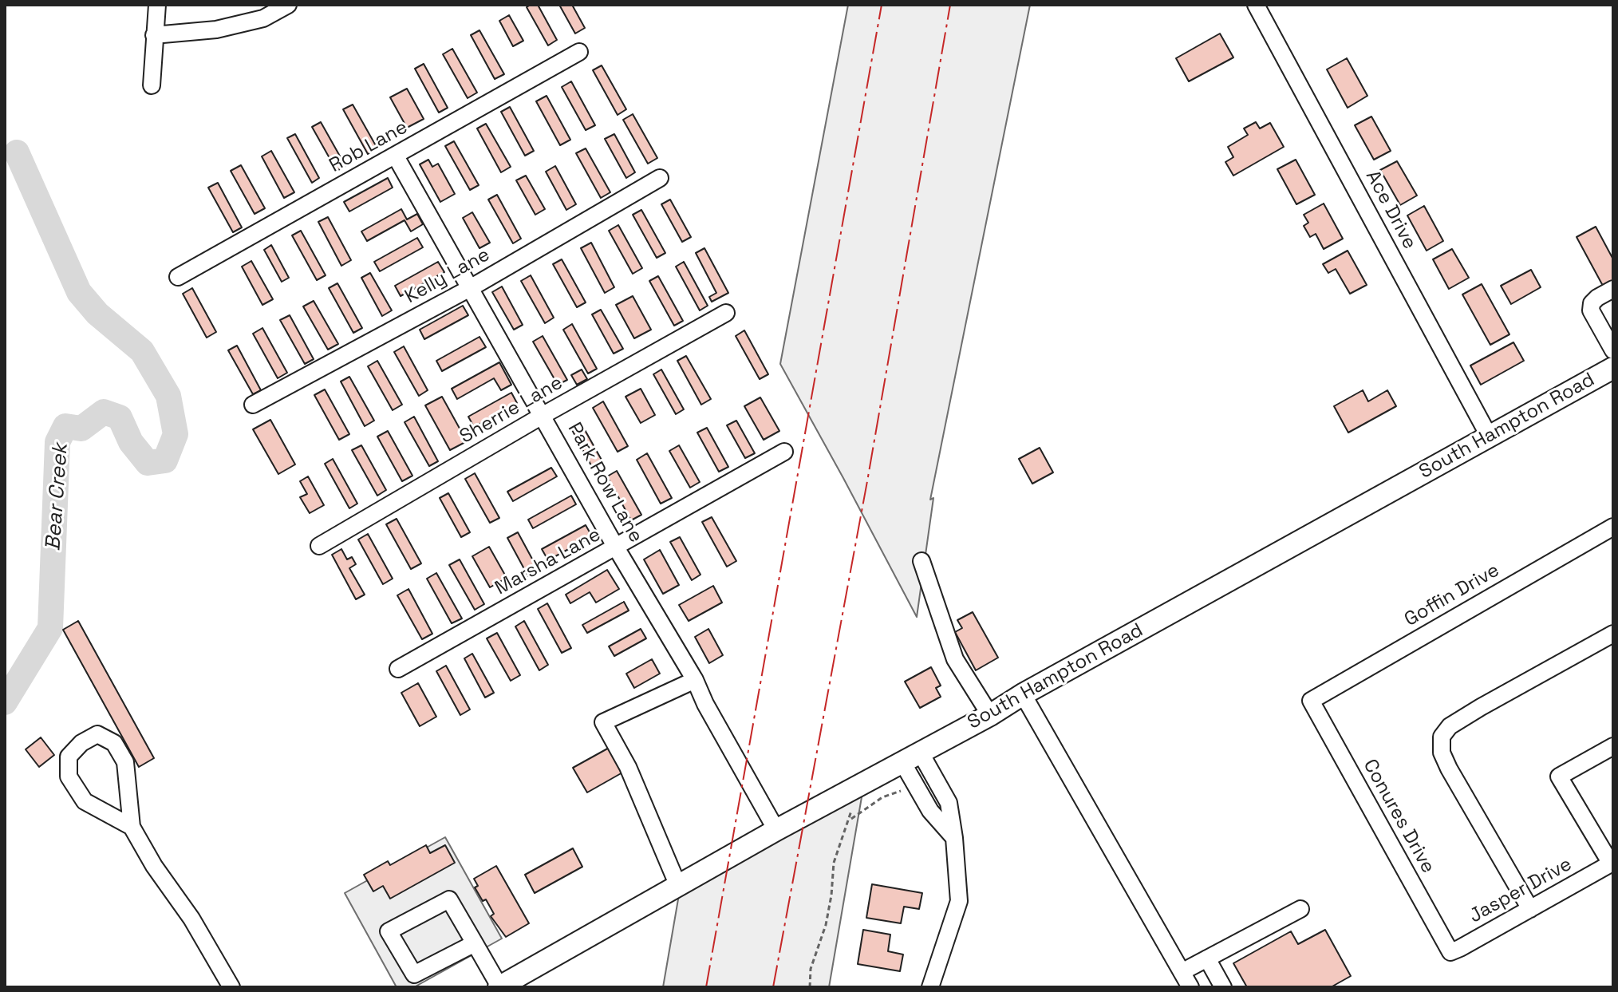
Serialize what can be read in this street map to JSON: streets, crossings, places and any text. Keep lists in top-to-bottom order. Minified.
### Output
{"streets":{"main road":["South Hampton Road"],"street":["Rob Lane","Ace Drive","Kelly Lane","Sherrie Lane","Park Row Lane","Marsha Lane","Goffin Drive","Conures Drive","Jasper Drive"]},"crossings":[["Rob Lane","Park Row Lane"],["Ace Drive","South Hampton Road"],["Kelly Lane","Park Row Lane"],["Sherrie Lane","Park Row Lane"],["South Hampton Road","Park Row Lane"],["Park Row Lane","Marsha Lane"],["Goffin Drive","Conures Drive"],["Conures Drive","Jasper Drive"]],"water":["Bear Creek"]}
